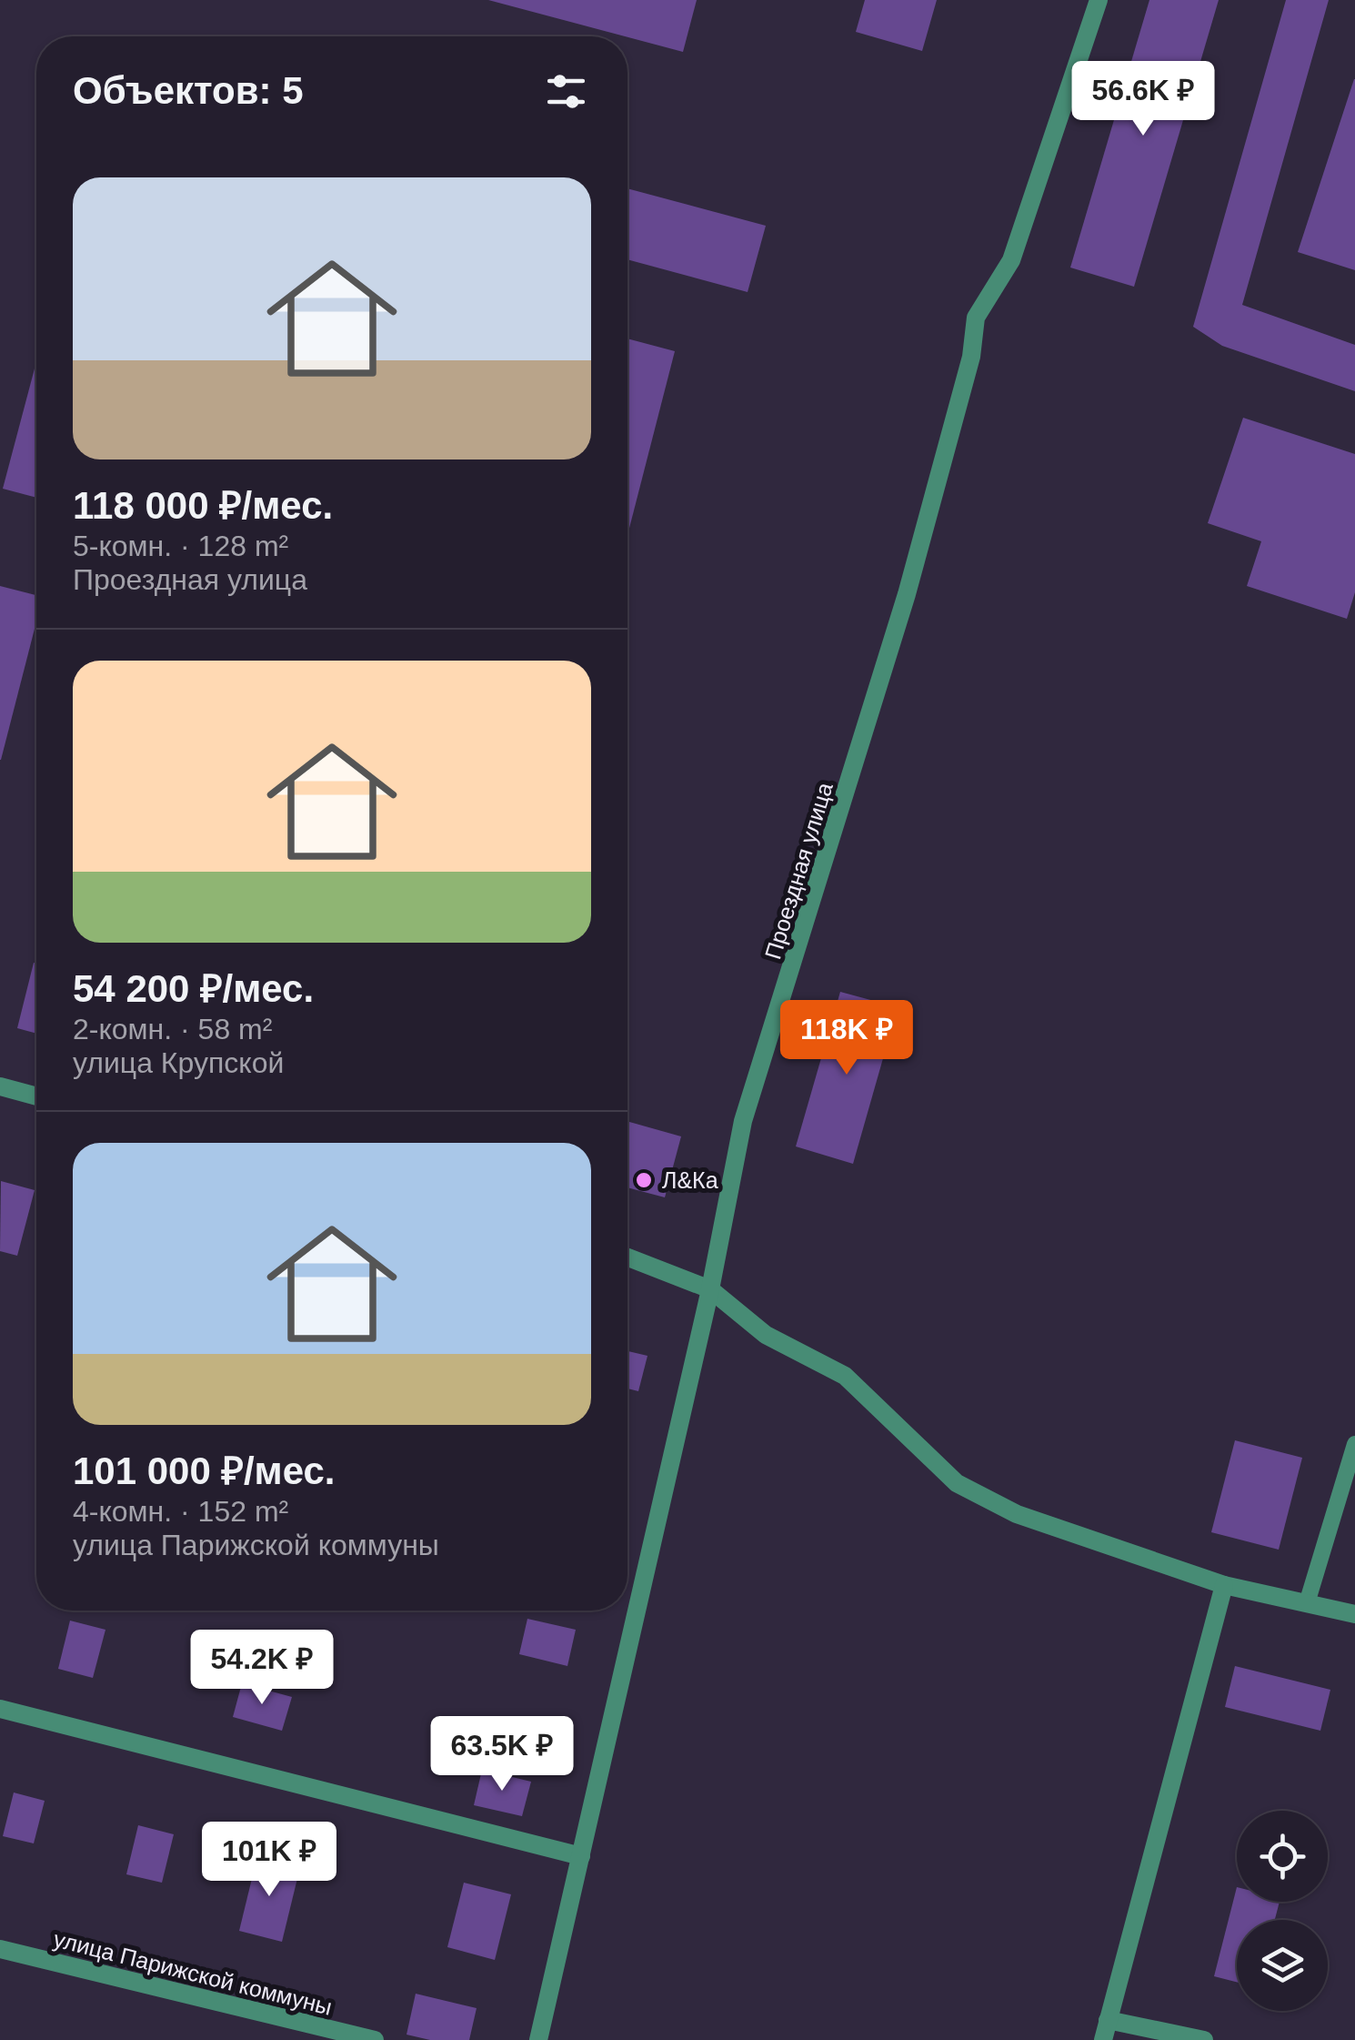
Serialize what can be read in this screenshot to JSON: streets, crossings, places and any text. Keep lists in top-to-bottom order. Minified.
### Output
{"streets":{"street":["Проездная улица","улица Парижской коммуны"]},"places":["Л&Ка"],"page":{"heading":"Объектов: 5","price":["56.6K ₽","118K ₽","54.2K ₽","63.5K ₽","101K ₽"],"list":[{"name":"118 000 ₽/мес.","note":"5-комн. · 128 m² · Проездная улица"},{"name":"54 200 ₽/мес.","note":"2-комн. · 58 m² · улица Крупской"},{"name":"101 000 ₽/мес.","note":"4-комн. · 152 m² · улица Парижской коммуны"}]}}
